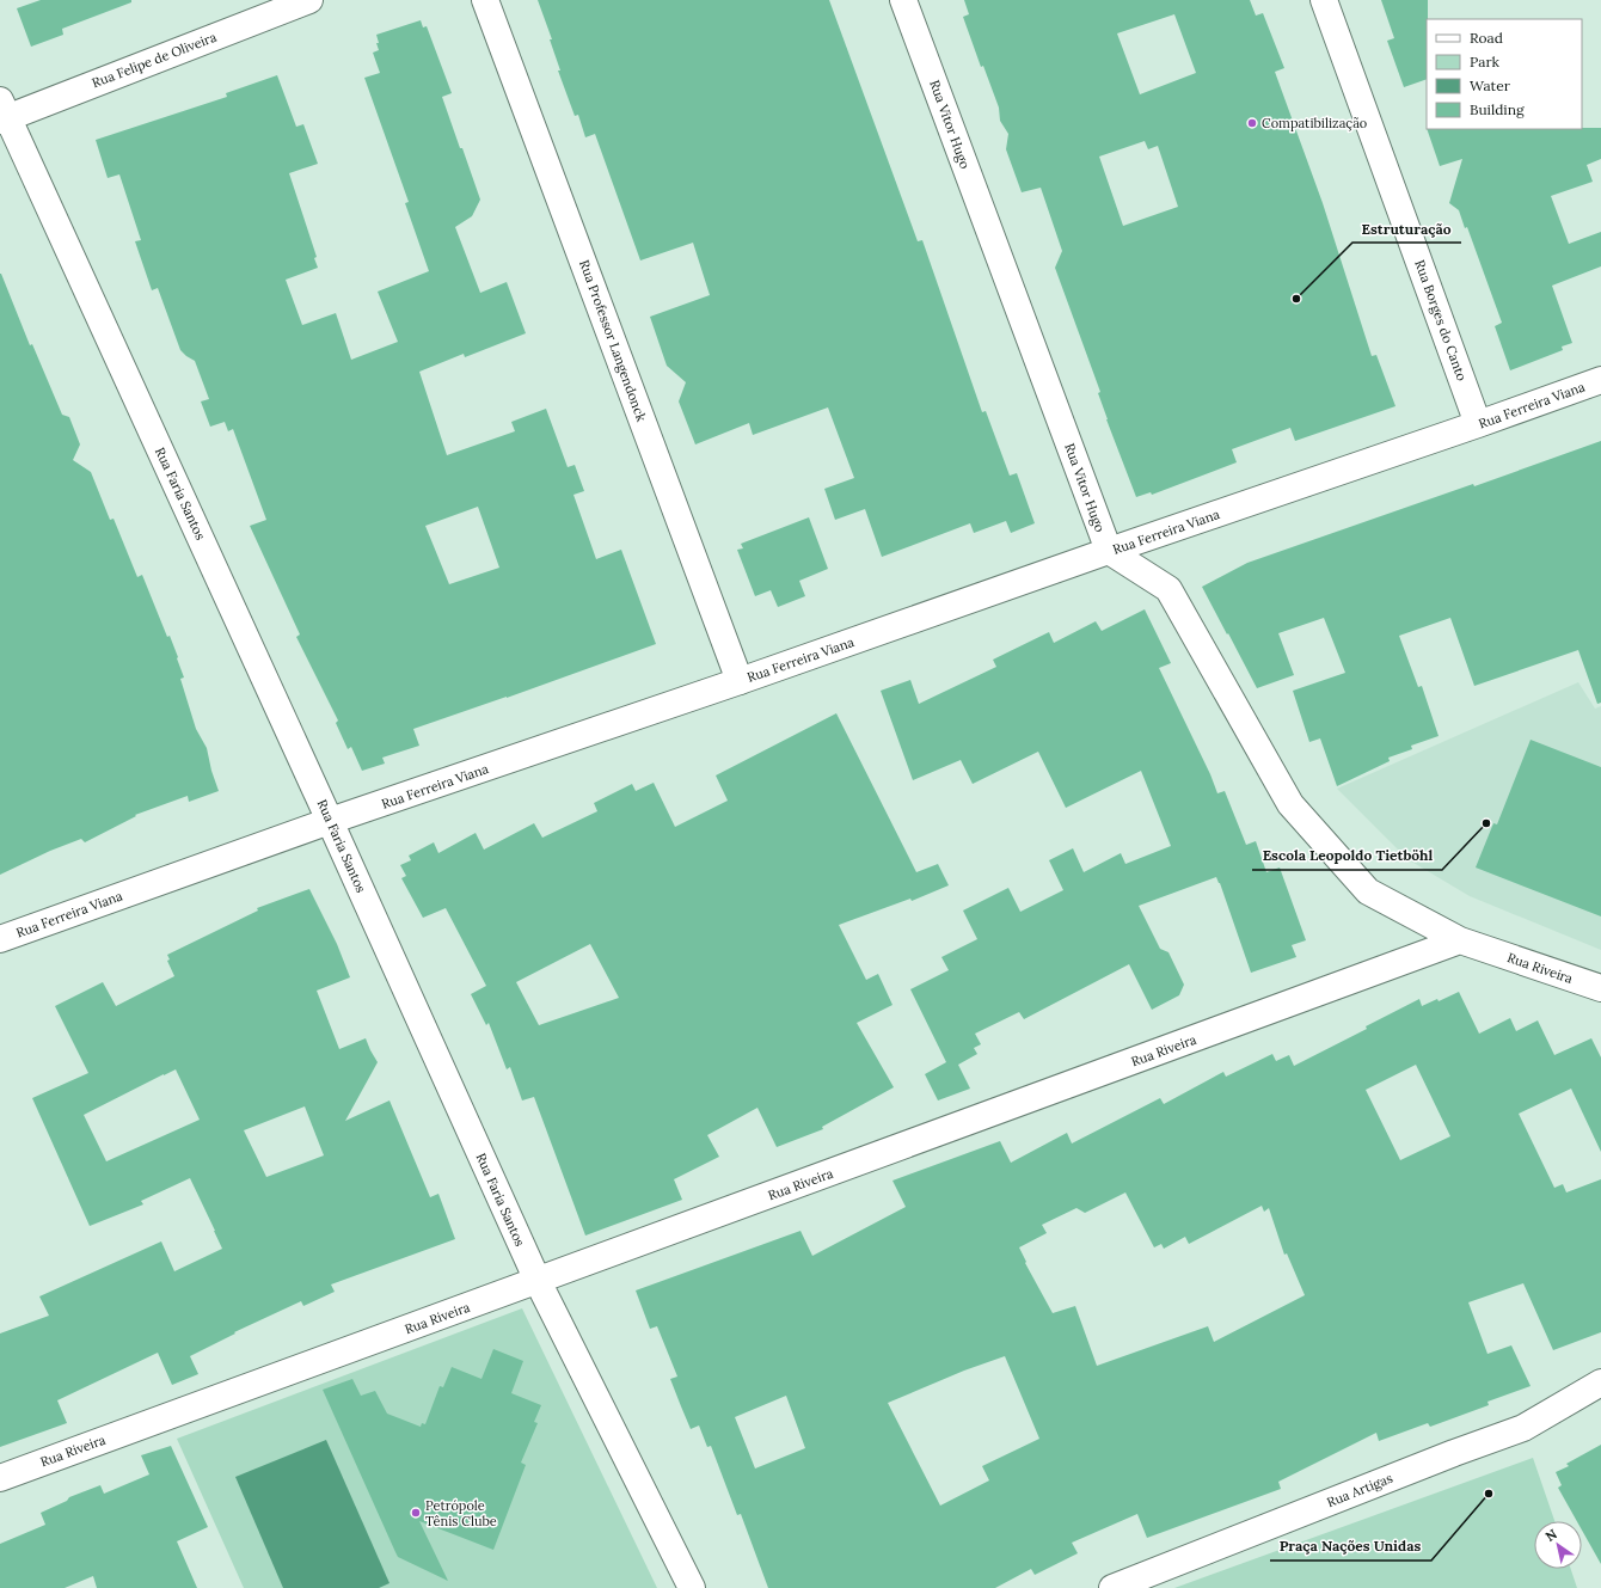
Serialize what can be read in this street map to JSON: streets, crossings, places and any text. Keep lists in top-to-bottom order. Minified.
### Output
{"streets":{"street":["Rua Felipe de Oliveira","Rua Vitor Hugo","Rua Borges do Canto","Rua Professor Langendonck","Rua Ferreira Viana","Rua Faria Santos","Rua Riveira","Rua Artigas"]},"crossings":[["Rua Felipe de Oliveira","Rua Faria Santos"],["Rua Vitor Hugo","Rua Ferreira Viana"],["Rua Borges do Canto","Rua Ferreira Viana"],["Rua Professor Langendonck","Rua Ferreira Viana"],["Rua Ferreira Viana","Rua Faria Santos"],["Rua Faria Santos","Rua Riveira"]],"places":["Compatibilização","Estruturação","Escola Leopoldo Tietböhl","Praça Nações Unidas","Petrópole Tênis Clube"],"legend":["Road","Park","Water","Building"],"north":"top left"}
